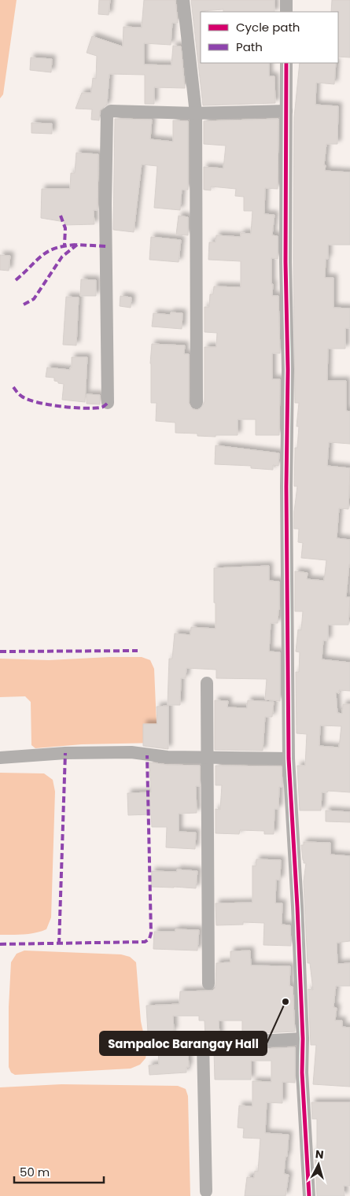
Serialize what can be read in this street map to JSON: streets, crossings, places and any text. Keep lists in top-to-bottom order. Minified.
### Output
{"places":["Sampaloc Barangay Hall"],"legend":["Cycle path","Path"],"scale_bar":"50 m","north":"top"}
